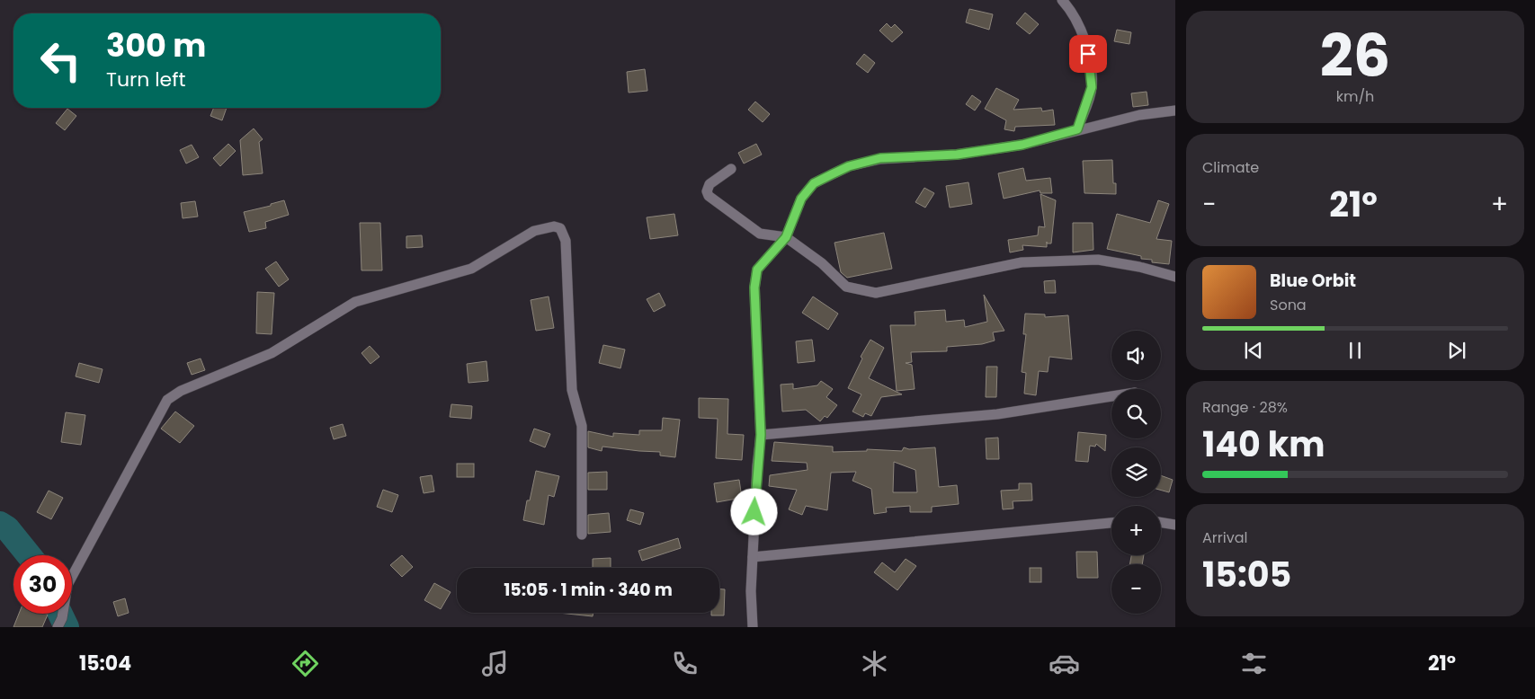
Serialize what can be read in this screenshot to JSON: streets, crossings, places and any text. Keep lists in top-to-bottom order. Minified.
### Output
{"page":{"tile":[["26","km/h"],"Climate",["Range · 28%","140 km"],["Arrival","15:05"]],"turn":["300 m","Turn left"],"heat":["−","21°","+"],"song":["Blue Orbit","Sona"],"map_buttons":["+","−"],"limit":"30","trip":"15:05 · 1 min · 340 m","tabs":["15:04","21°"]}}
